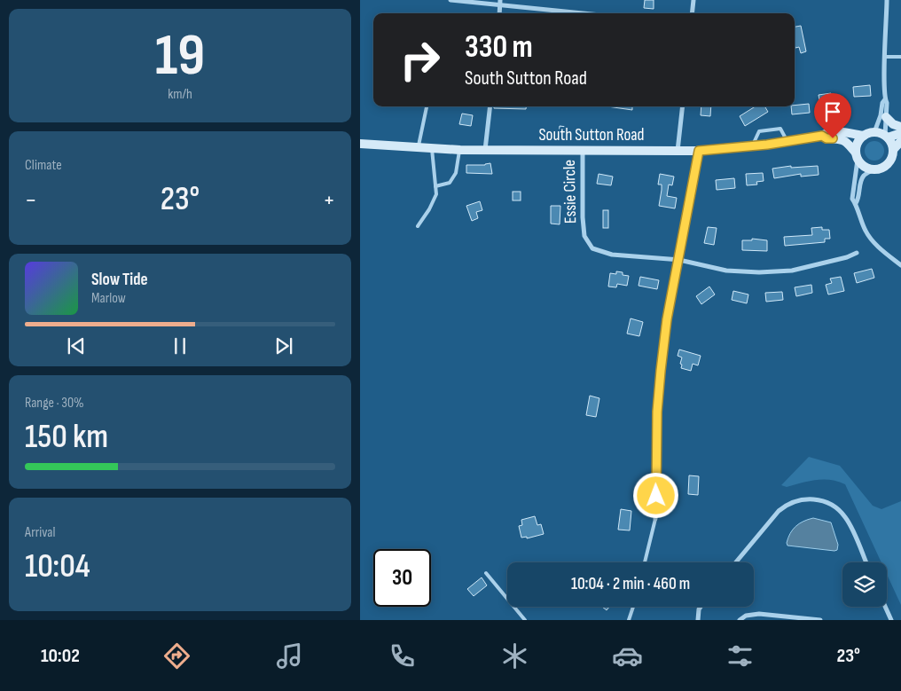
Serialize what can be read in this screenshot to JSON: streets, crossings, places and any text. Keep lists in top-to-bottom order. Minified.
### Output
{"streets":{"main road":["South Sutton Road"],"street":["Essie Circle"]},"crossings":[["South Sutton Road","Essie Circle"]],"page":{"tile":[["19","km/h"],"Climate",["Range · 30%","150 km"],["Arrival","10:04"]],"turn":["330 m","South Sutton Road"],"heat":["−","23°","+"],"song":["Slow Tide","Marlow"],"limit":"30","trip":"10:04 · 2 min · 460 m","tabs":["10:02","23°"]}}
